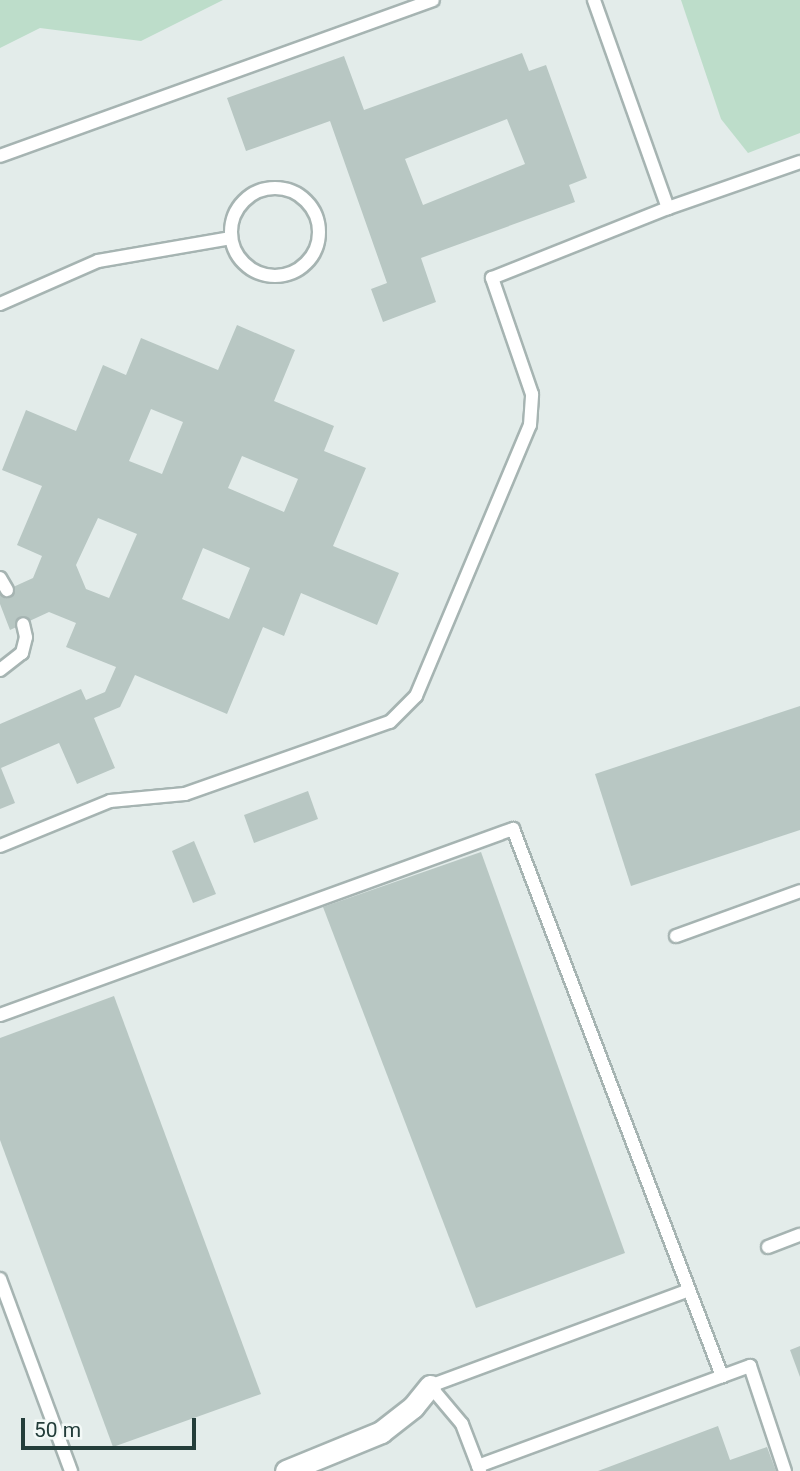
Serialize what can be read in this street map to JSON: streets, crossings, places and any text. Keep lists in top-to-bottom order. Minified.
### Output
{"scale_bar":"50 m"}
